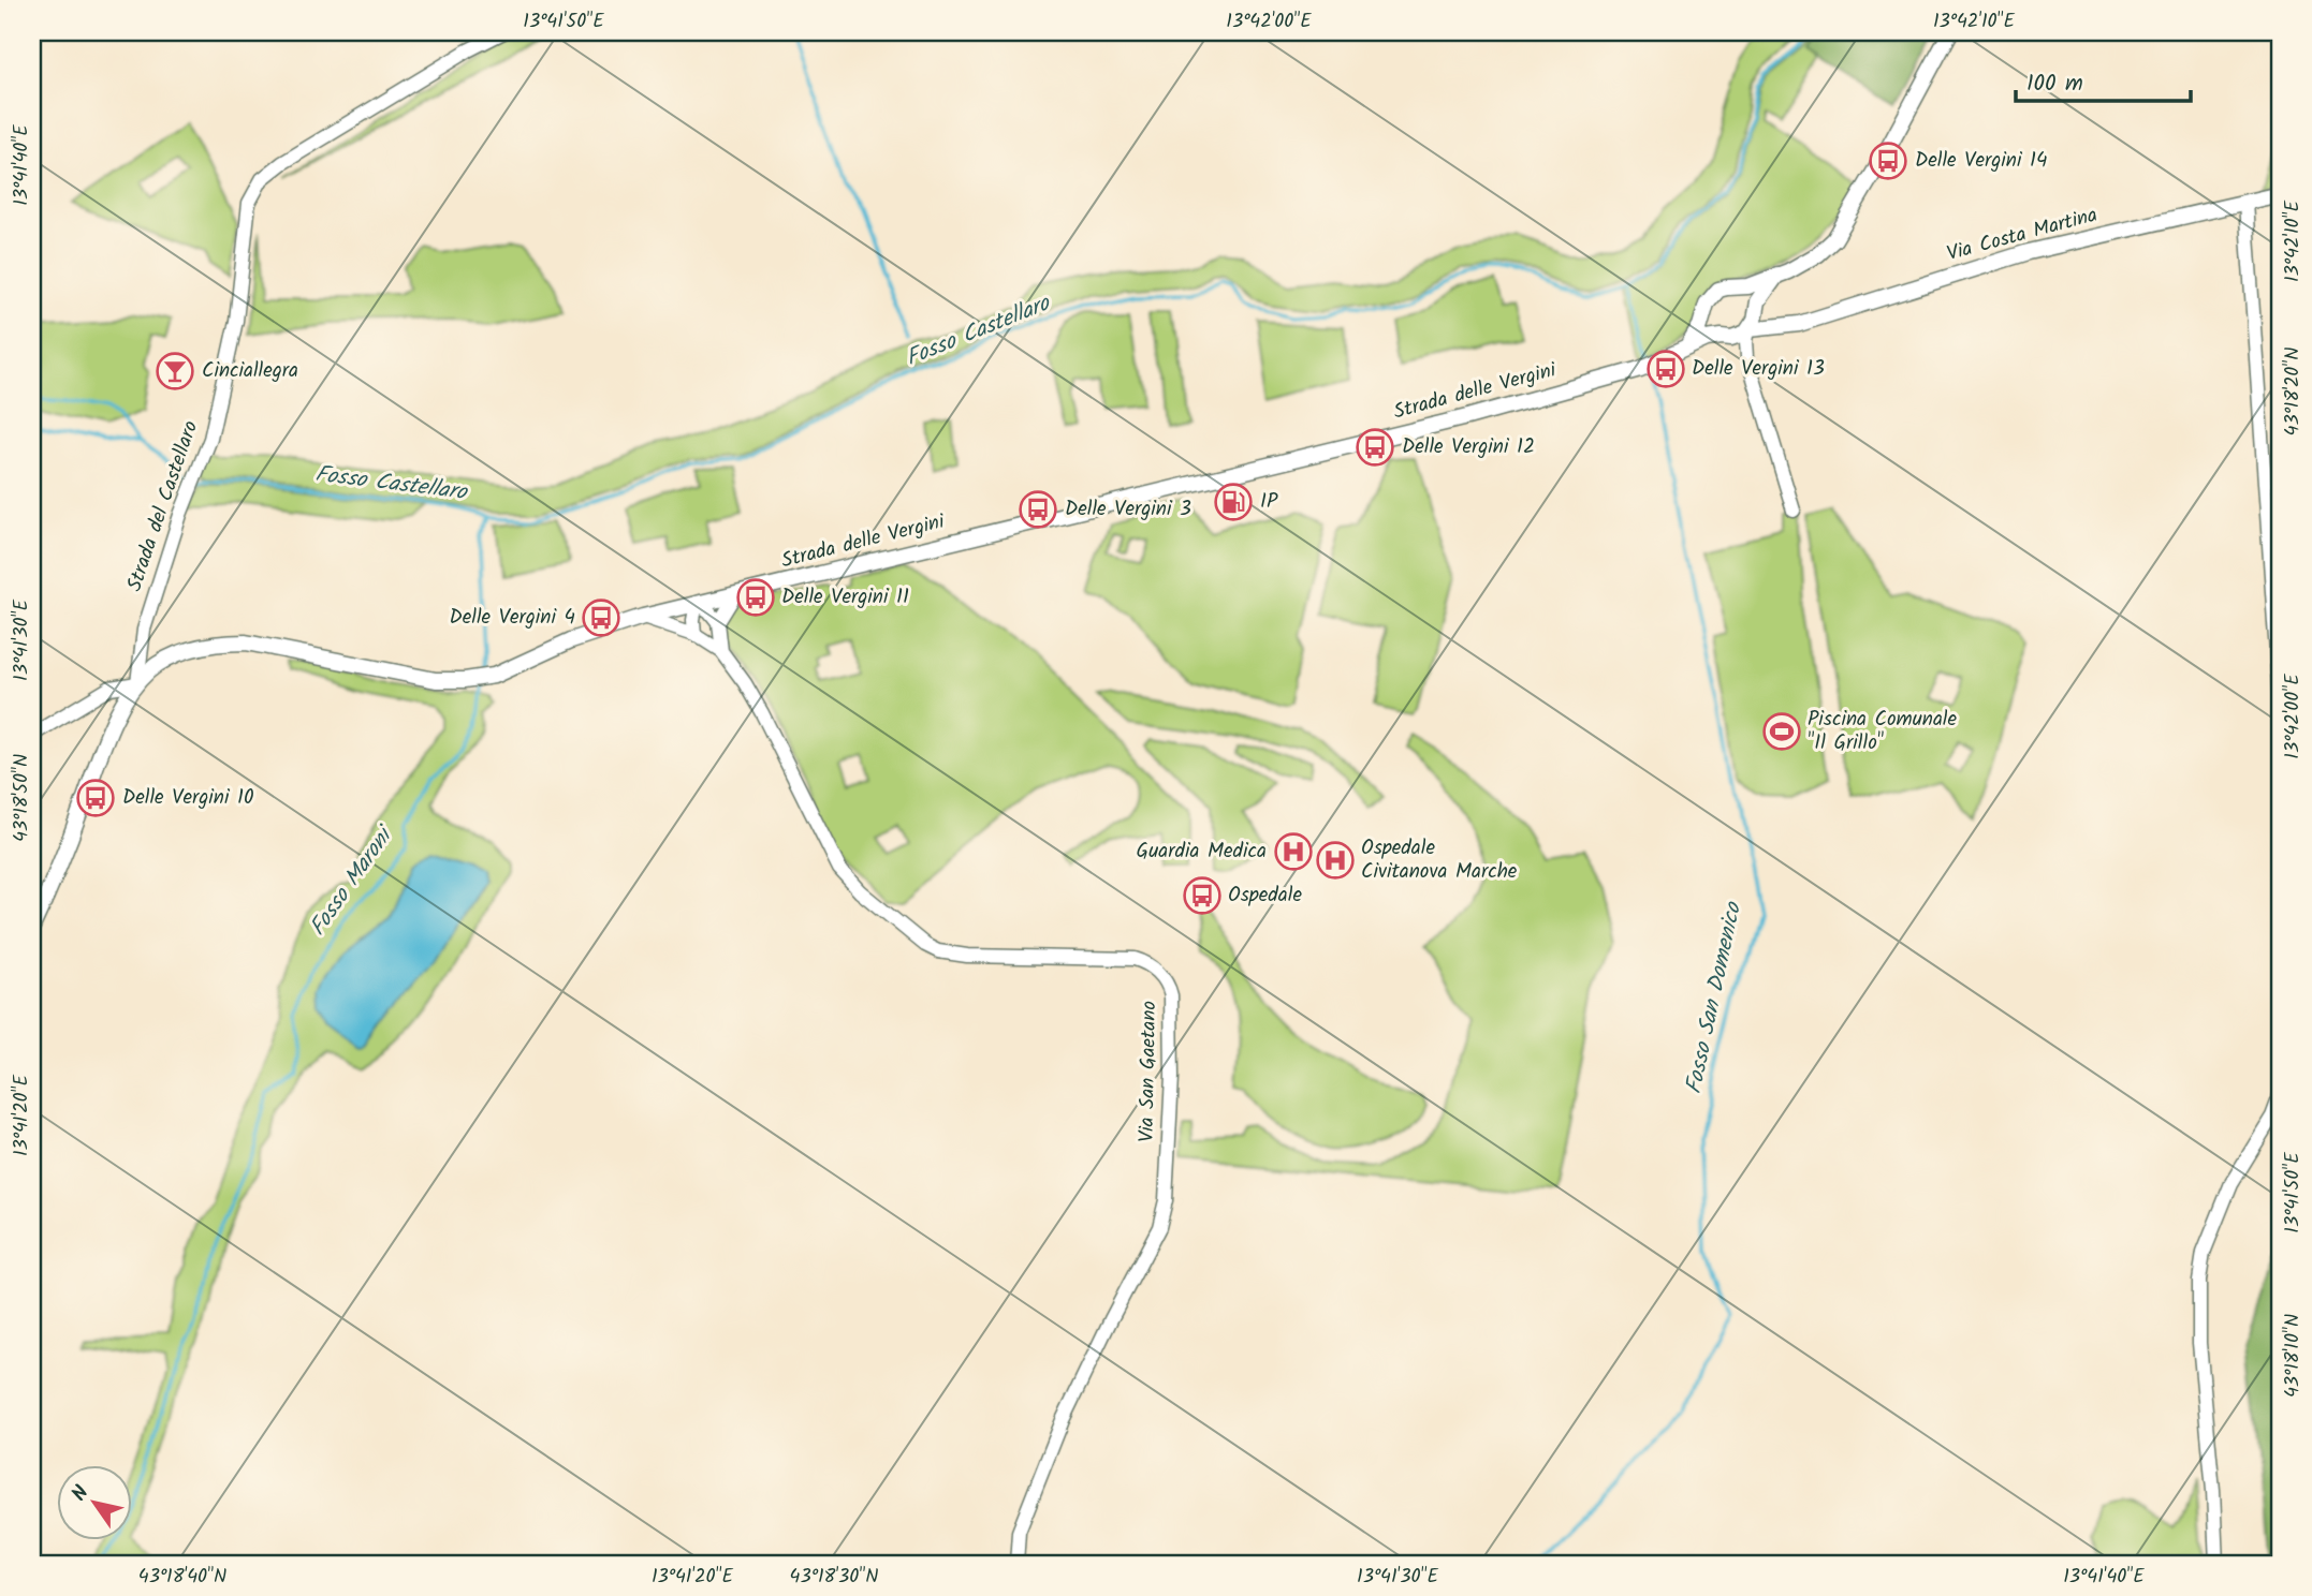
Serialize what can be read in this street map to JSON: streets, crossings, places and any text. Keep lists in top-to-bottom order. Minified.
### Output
{"streets":{"main road":["Via Costa Martina","Strada delle Vergini"],"street":["Strada del Castellaro","Via San Gaetano"]},"crossings":[["Via Costa Martina","Strada delle Vergini"],["Strada delle Vergini","Strada del Castellaro"],["Strada delle Vergini","Via San Gaetano"]],"water":["Fosso Castellaro","Fosso Maroni","Fosso San Domenico"],"places":{"bus stop":["Delle Vergini 14","Delle Vergini 13","Delle Vergini 12","Delle Vergini 3","Delle Vergini 11","Delle Vergini 4","Delle Vergini 10","Ospedale"],"bar":["Cinciallegra"],"fuel station":["IP"],"sports":["Piscina Comunale \"Il Grillo\""],"hospital":["Guardia Medica","Ospedale Civitanova Marche"]},"scale_bar":"100 m","north":"top left","coordinates":["13°41'50\"E","13°42'00\"E","13°42'10\"E","13°41'40\"E","43°18'20\"N","13°41'30\"E","43°18'50\"N","13°41'20\"E","43°18'10\"N","43°18'40\"N","43°18'30\"N"]}
